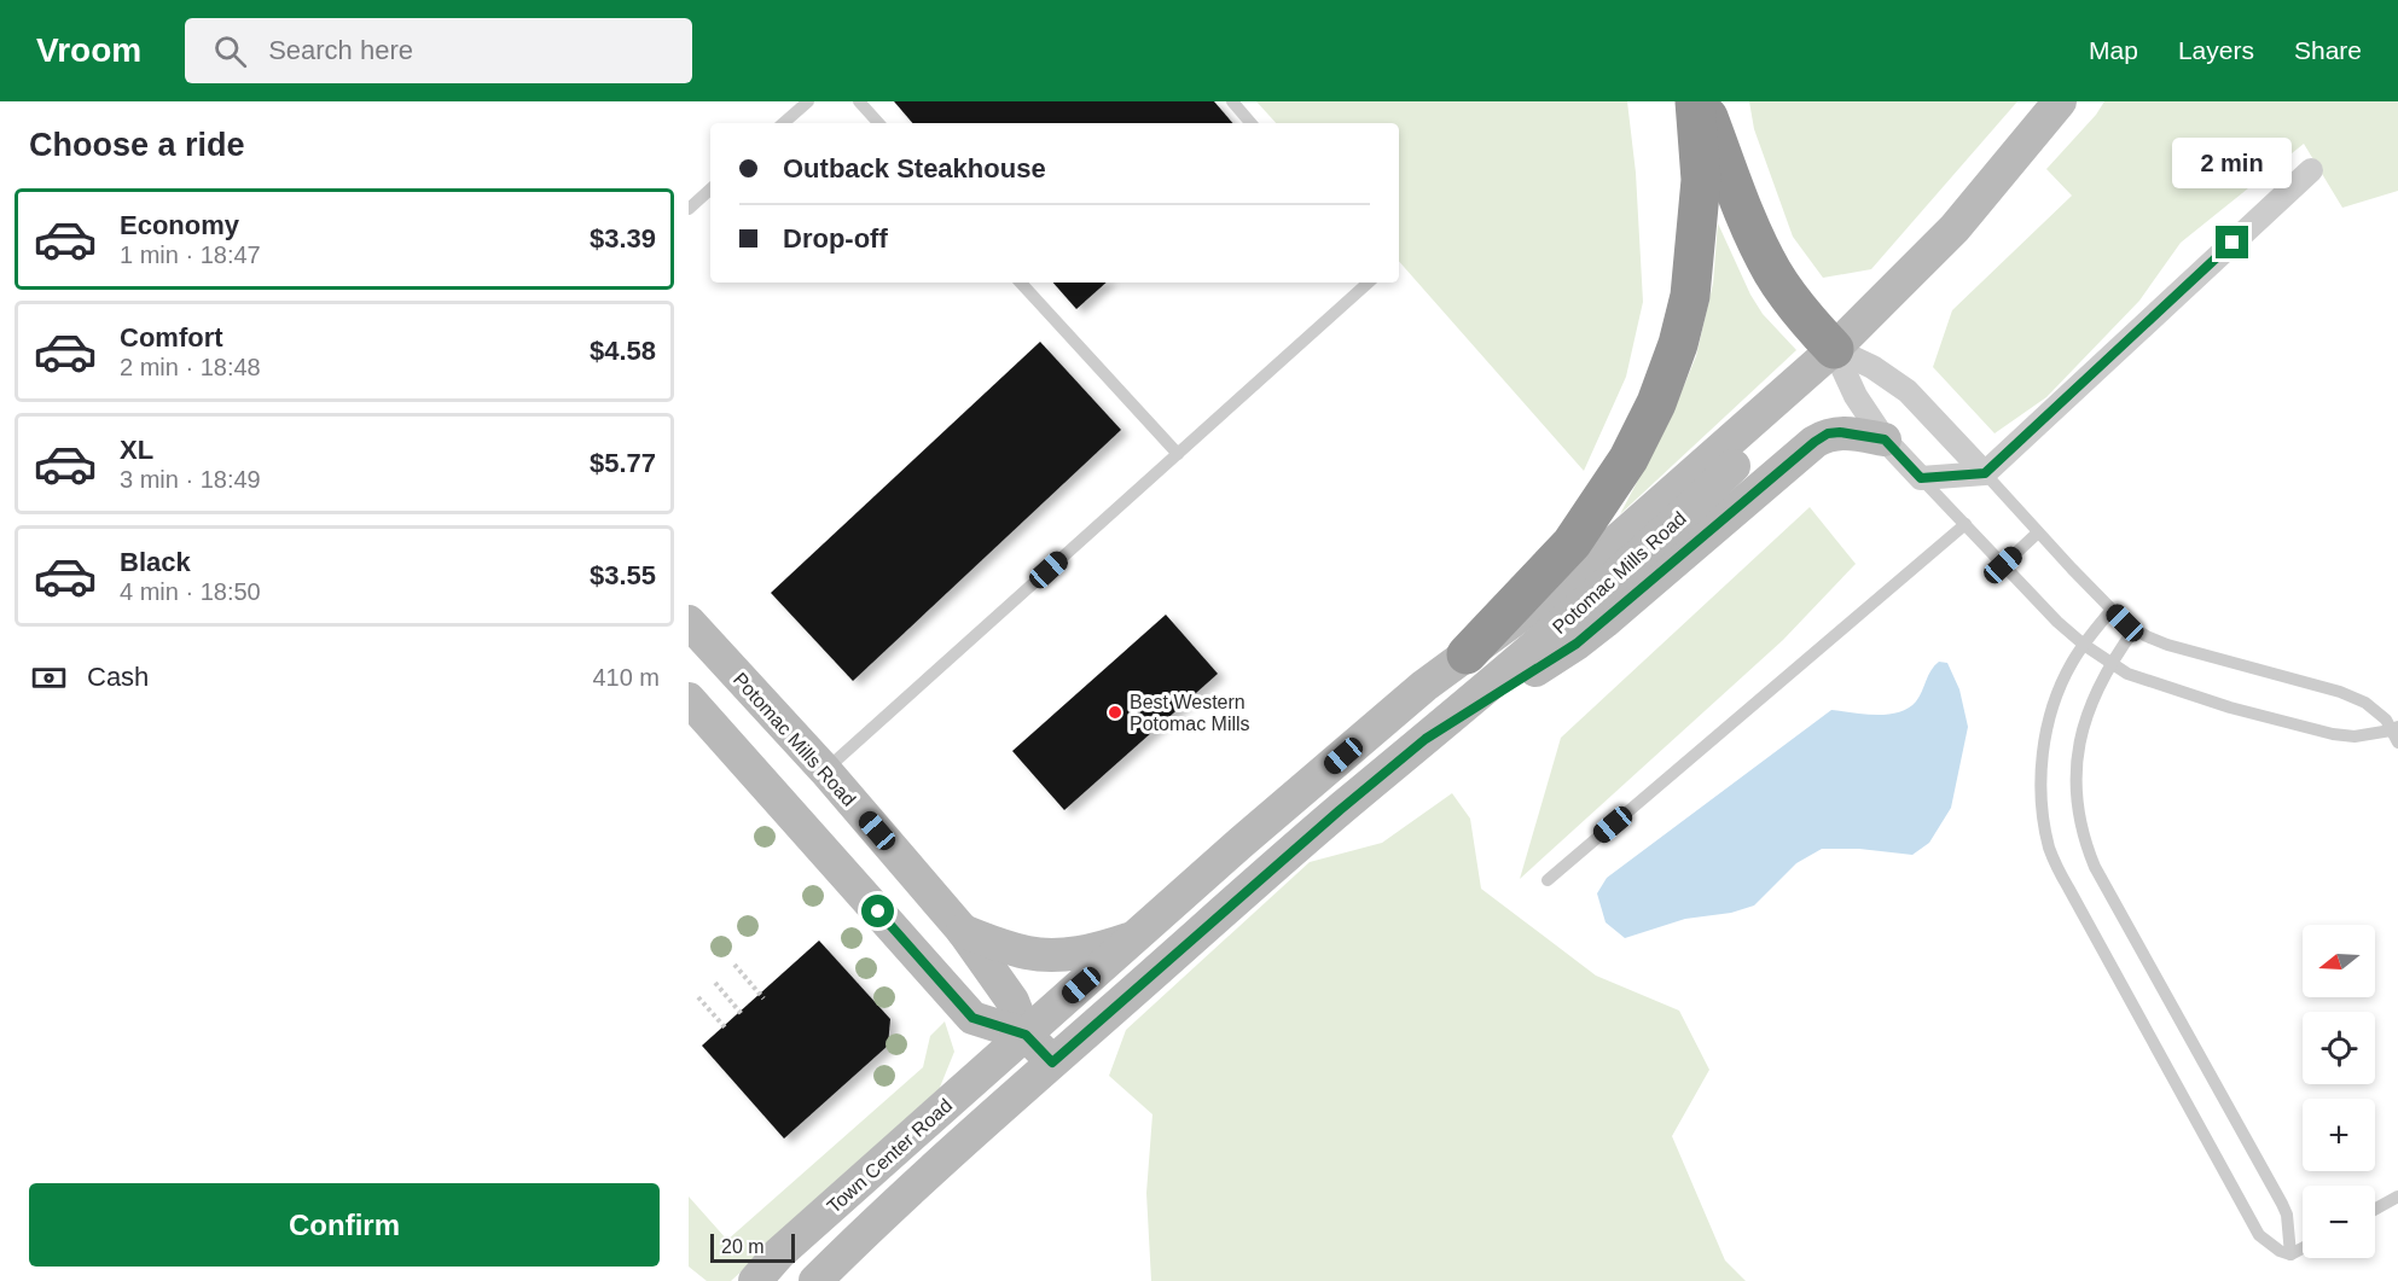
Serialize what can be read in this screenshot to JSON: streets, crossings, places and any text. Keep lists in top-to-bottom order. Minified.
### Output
{"streets":{"street":["Potomac Mills Road","Town Center Road"]},"crossings":[["Potomac Mills Road","Town Center Road"]],"places":["Best Western Potomac Mills"],"scale_bar":"20 m","north":"left","page":{"header":"Vroom","search":"Search here","nav":["Map","Layers","Share"],"heading":"Choose a ride","banner":["Outback Steakhouse","Drop-off"],"bubble":"2 min","list":[{"name":"Economy","note":"1 min · 18:47","value":"$3.39"},{"name":"Comfort","note":"2 min · 18:48","value":"$4.58"},{"name":"XL","note":"3 min · 18:49","value":"$5.77"},{"name":"Black","note":"4 min · 18:50","value":"$3.55"}],"pay":["Cash","410 m"],"map_buttons":["+","−"],"buttons":"Confirm","scale":"20 m"}}
